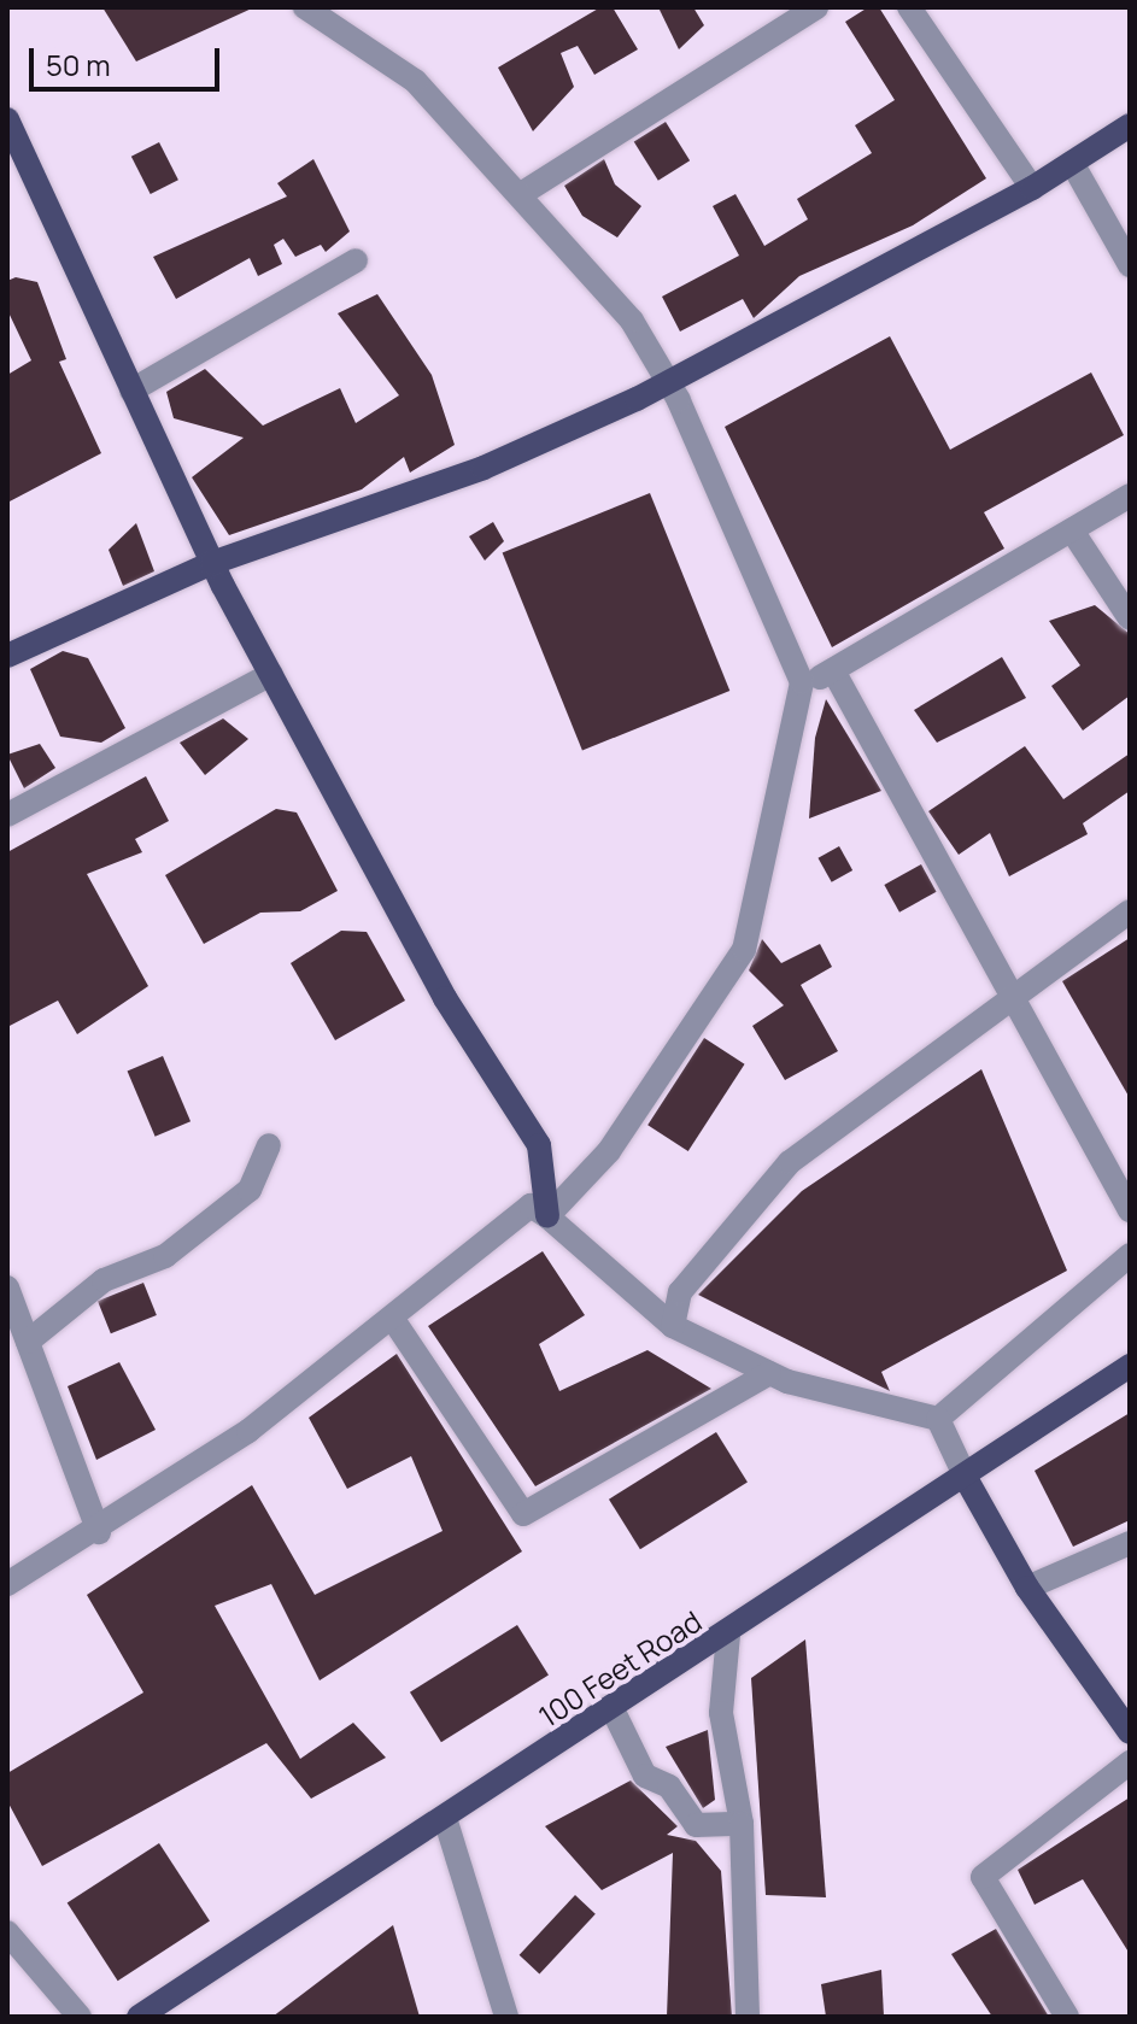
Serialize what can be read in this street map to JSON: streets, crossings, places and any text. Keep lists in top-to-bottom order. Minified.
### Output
{"streets":{"main road":["100 Feet Road"]},"scale_bar":"50 m"}
